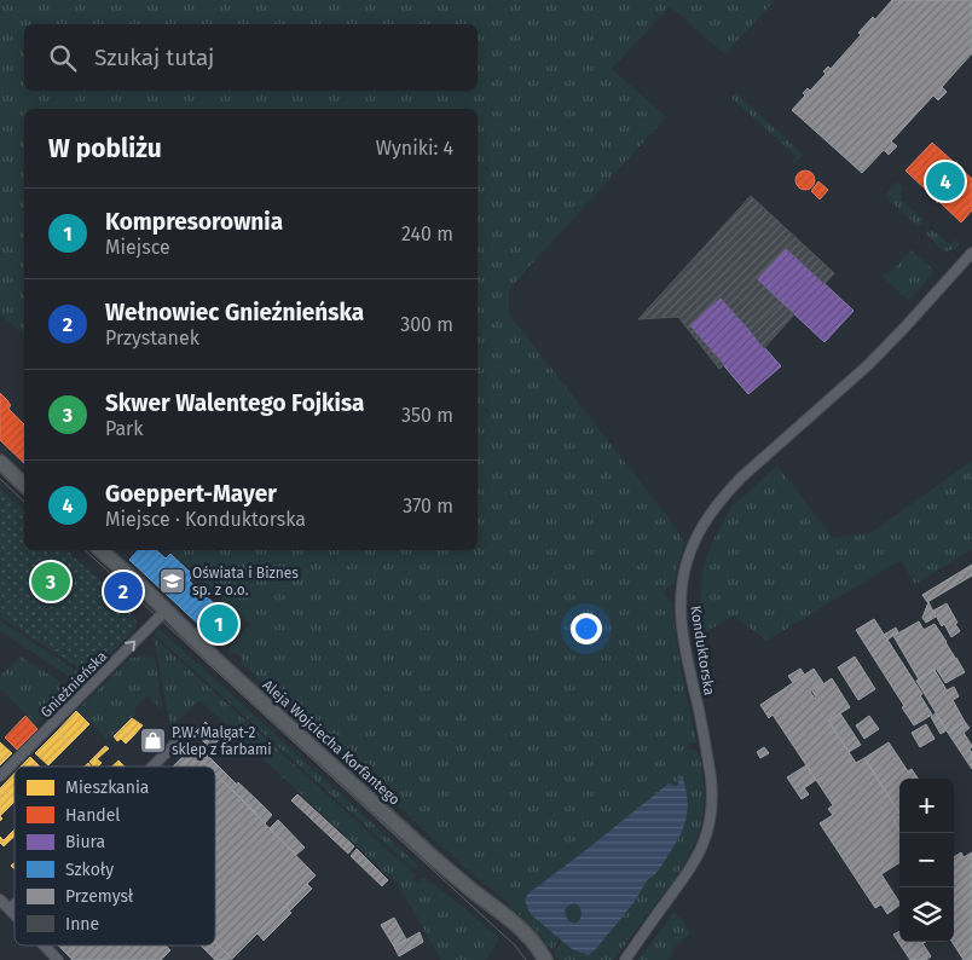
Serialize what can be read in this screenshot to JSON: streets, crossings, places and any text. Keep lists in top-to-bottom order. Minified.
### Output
{"streets":{"main road":["Aleja Wojciecha Korfantego"],"street":["Konduktorska","Gnieźnieńska"]},"crossings":[["Gnieźnieńska","Aleja Wojciecha Korfantego"]],"one_way":["Gnieźnieńska"],"places":{"school or university":["Oświata i Biznes sp. z o.o."],"shop":["P.W. Malgat-2 sklep z farbami"]},"legend":["Mieszkania","Handel","Biura","Szkoły","Przemysł","Inne"],"page":{"search":"Szukaj tutaj","heading":["W pobliżu","Wyniki: 4"],"pins":["4","3","2","1"],"list":[{"mark":"1","name":"Kompresorownia","note":"Miejsce","value":"240 m"},{"mark":"2","name":"Wełnowiec Gnieźnieńska","note":"Przystanek","value":"300 m"},{"mark":"3","name":"Skwer Walentego Fojkisa","note":"Park","value":"350 m"},{"mark":"4","name":"Goeppert-Mayer","note":"Miejsce · Konduktorska","value":"370 m"}],"map_buttons":["+","−"]}}
